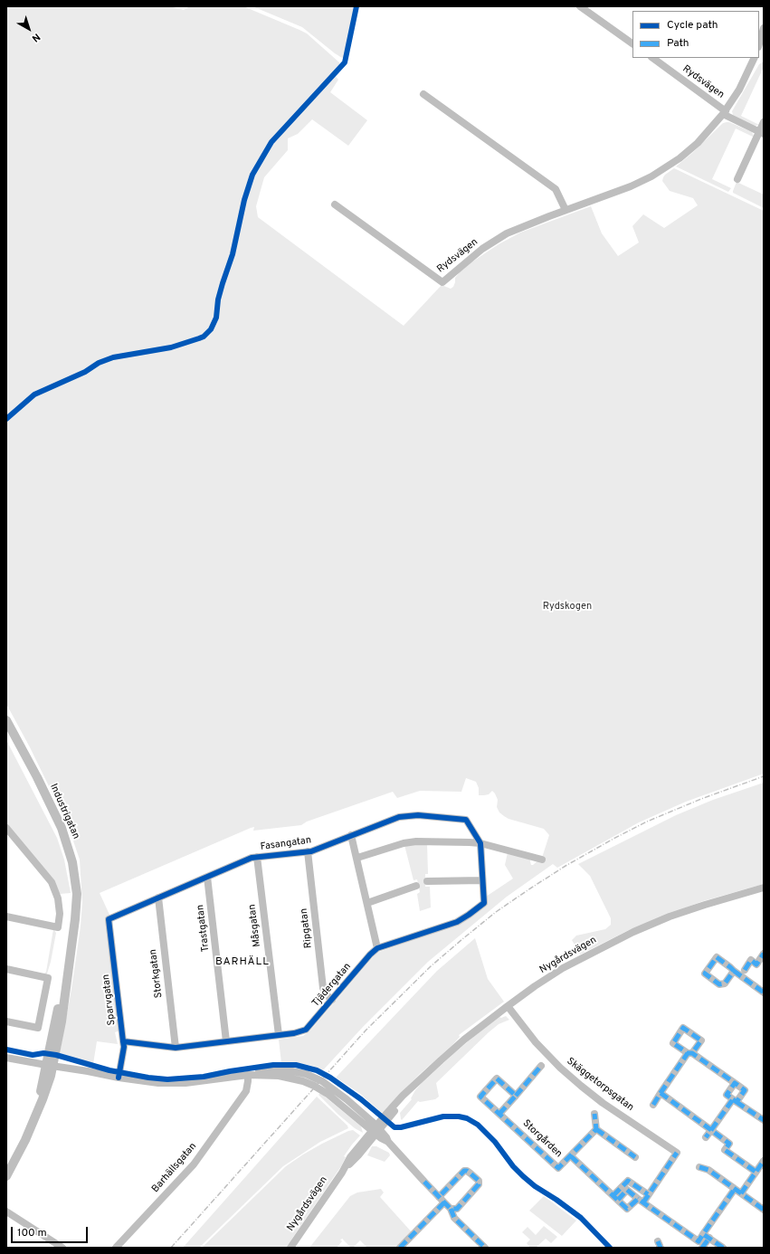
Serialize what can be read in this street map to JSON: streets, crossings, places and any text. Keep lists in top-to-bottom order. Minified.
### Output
{"streets":{"main road":["Industrigatan"],"street":["Rydsvägen","Fasangatan","Måsgatan","Trastgatan","Ripgatan","Nygårdsvägen","Storkgatan","Tjädergatan","Sparvgatan","Skäggetorpsgatan","Storgården","Barhällsgatan"]},"crossings":[["Fasangatan","Måsgatan"],["Fasangatan","Trastgatan"],["Fasangatan","Ripgatan"],["Fasangatan","Storkgatan"],["Fasangatan","Tjädergatan"],["Fasangatan","Sparvgatan"],["Måsgatan","Tjädergatan"],["Trastgatan","Tjädergatan"],["Ripgatan","Tjädergatan"],["Nygårdsvägen","Skäggetorpsgatan"],["Storkgatan","Tjädergatan"],["Tjädergatan","Sparvgatan"]],"districts":["BARHÄLL"],"parks":["Rydskogen"],"legend":["Cycle path","Path"],"scale_bar":"100 m","north":"bottom right"}
